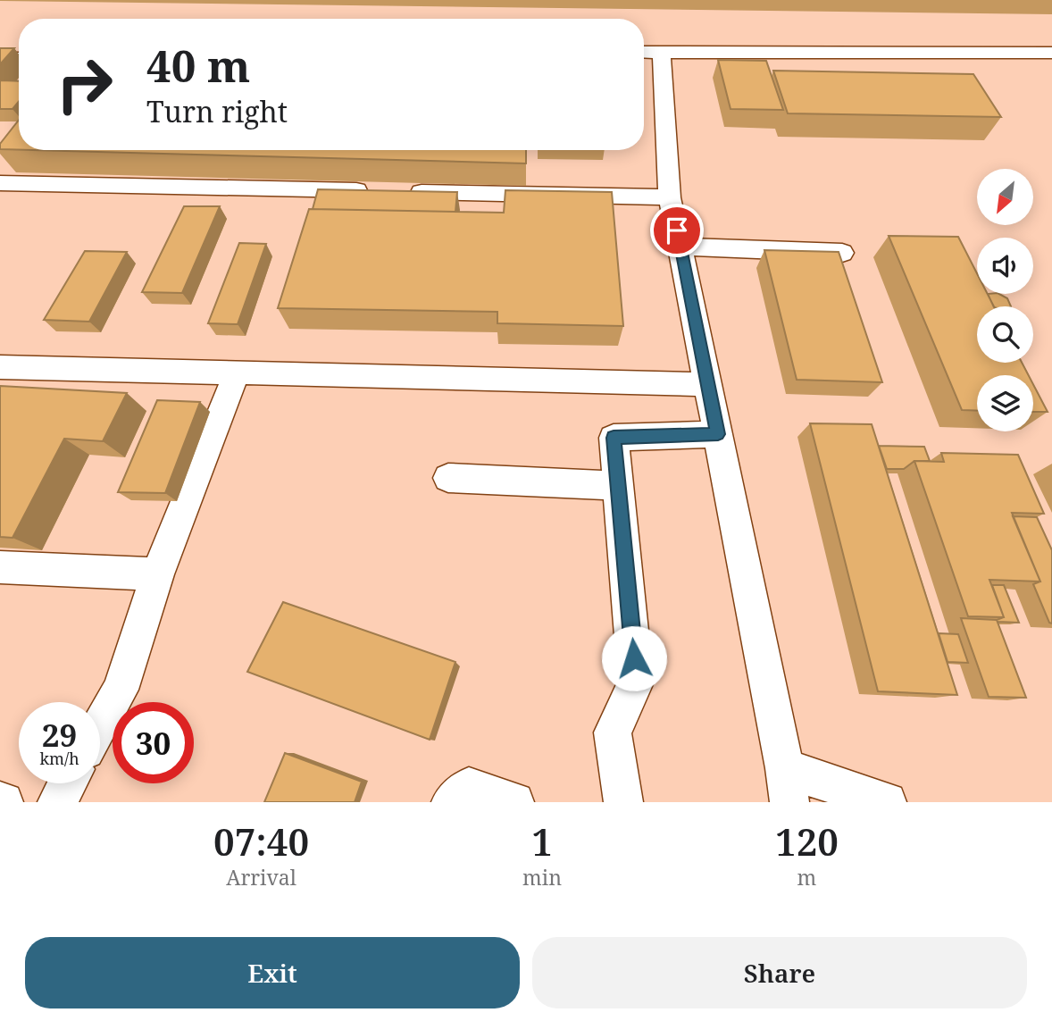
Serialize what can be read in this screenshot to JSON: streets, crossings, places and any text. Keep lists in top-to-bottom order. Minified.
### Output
{"north":"bottom left","page":{"turn":["40 m","Turn right"],"speed":"29 km/h","limit":"30","eta":["07:40","Arrival","1","min","120","m"],"buttons":["Exit","Share"]}}
